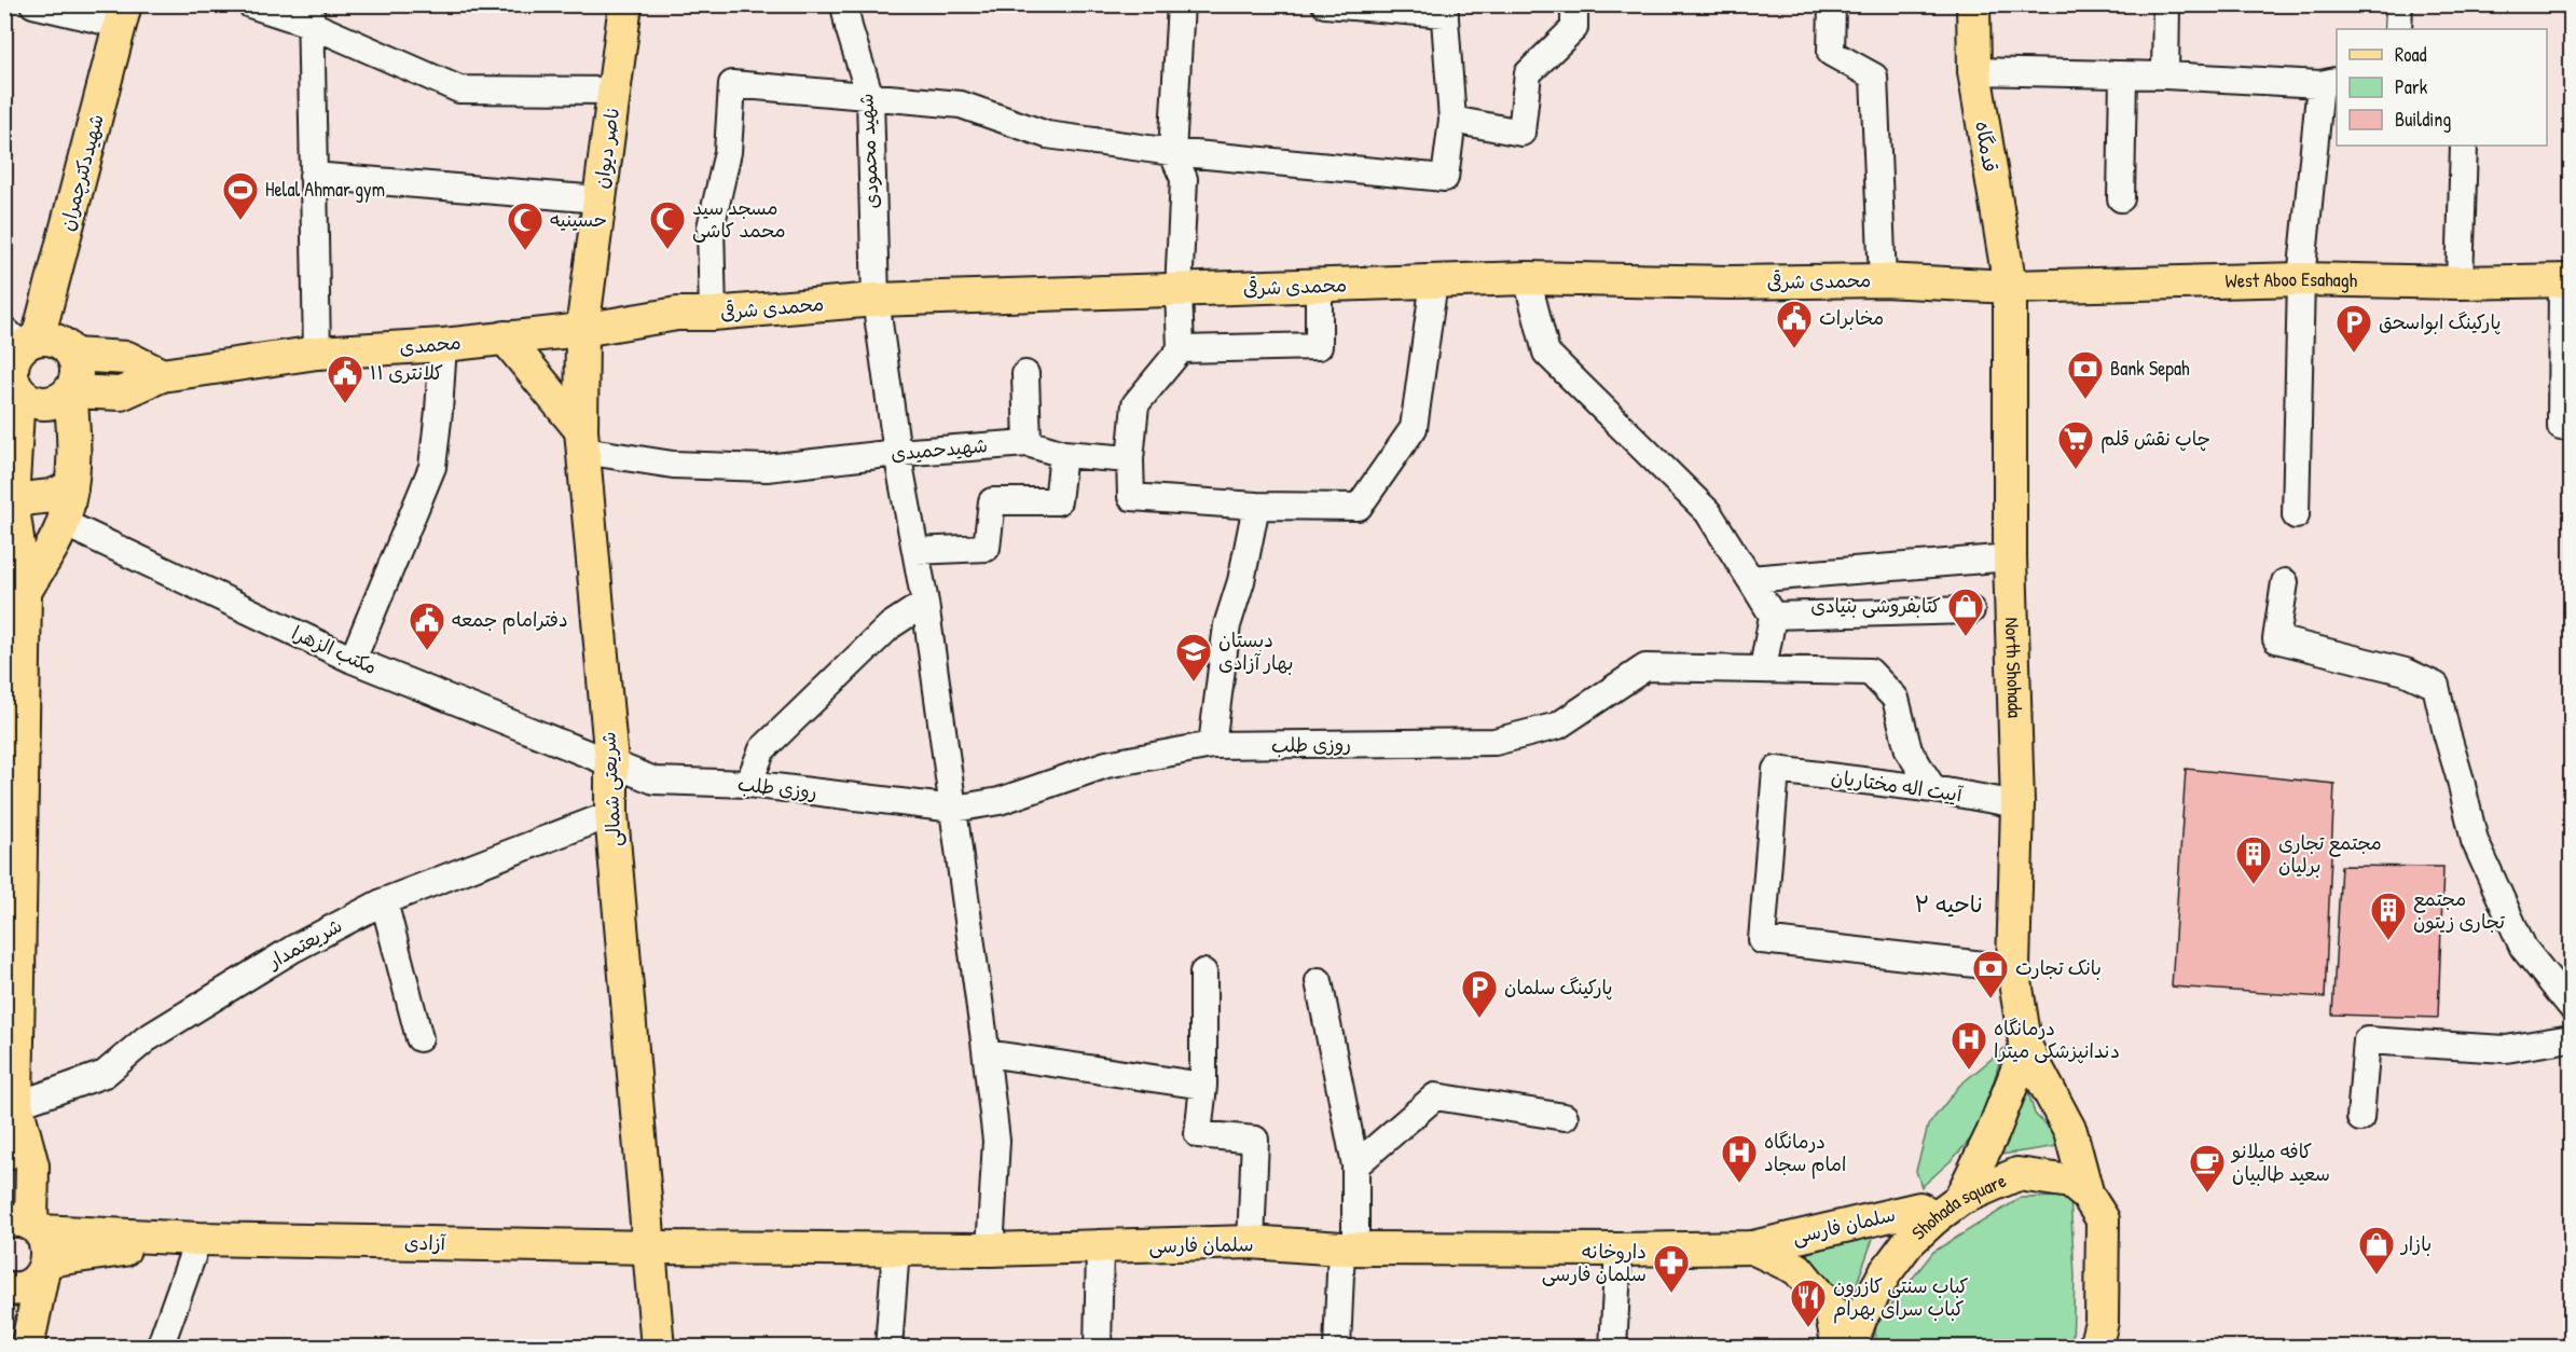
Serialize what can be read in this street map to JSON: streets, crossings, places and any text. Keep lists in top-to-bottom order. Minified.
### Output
{"streets":{"main road":["قدمگاه","ناصر دیوان","شهیددکترچمران","محمدی شرقی","West Aboo Esahagh","محمدی","North Shohada","شریعتی شمالی","Shohada square","سلمان فارسی","آزادی"],"street":["شهید محمودی","شهیدحمیدی","مکتب الزهرا","روزی طلب","آییت اله مختاریان","شریعتمدار"]},"crossings":[["قدمگاه","محمدی شرقی"],["قدمگاه","West Aboo Esahagh"],["قدمگاه","North Shohada"],["ناصر دیوان","محمدی شرقی"],["ناصر دیوان","محمدی"],["ناصر دیوان","شریعتی شمالی"],["شهید محمودی","محمدی شرقی"],["شهید محمودی","شهیدحمیدی"],["شهید محمودی","روزی طلب"],["شهید محمودی","سلمان فارسی"],["شهیددکترچمران","محمدی"],["شهیددکترچمران","شریعتمدار"],["محمدی شرقی","West Aboo Esahagh"],["محمدی شرقی","محمدی"],["محمدی شرقی","North Shohada"],["محمدی شرقی","شریعتی شمالی"],["West Aboo Esahagh","North Shohada"],["محمدی","شریعتی شمالی"],["شهیدحمیدی","شریعتی شمالی"],["مکتب الزهرا","روزی طلب"],["مکتب الزهرا","شریعتی شمالی"],["North Shohada","آییت اله مختاریان"],["روزی طلب","آییت اله مختاریان"],["روزی طلب","شریعتی شمالی"],["شریعتی شمالی","شریعتمدار"],["شریعتی شمالی","سلمان فارسی"],["شریعتی شمالی","آزادی"],["Shohada square","سلمان فارسی"],["سلمان فارسی","آزادی"]],"districts":["ناحیه ۲"],"places":{"sports":["Helal Ahmar gym"],"mosque":["مسجد سید محمد کاشی","حسینیه"],"public building":["مخابرات","کلانتری ۱۱","دفترامام جمعه"],"parking":["پارکینگ ابواسحق","پارکینگ سلمان"],"bank":["Bank Sepah","بانک تجارت"],"supermarket":["چاپ نقش قلم"],"shop":["کتابفروشی بنیادی","بازار"],"school or university":["دبستان بهار آزادی"],"building":["مجتمع تجاری برلیان","مجتمع تجاری زیتون"],"hospital":["درمانگاه دندانپزشکی میترا","درمانگاه امام سجاد"],"cafe":["کافه میلانو سعید طالبیان"],"pharmacy":["داروخانه سلمان فارسی"],"restaurant":["کباب سنتی کازرون کباب سرای بهرام"]},"legend":["Road","Park","Building"]}
